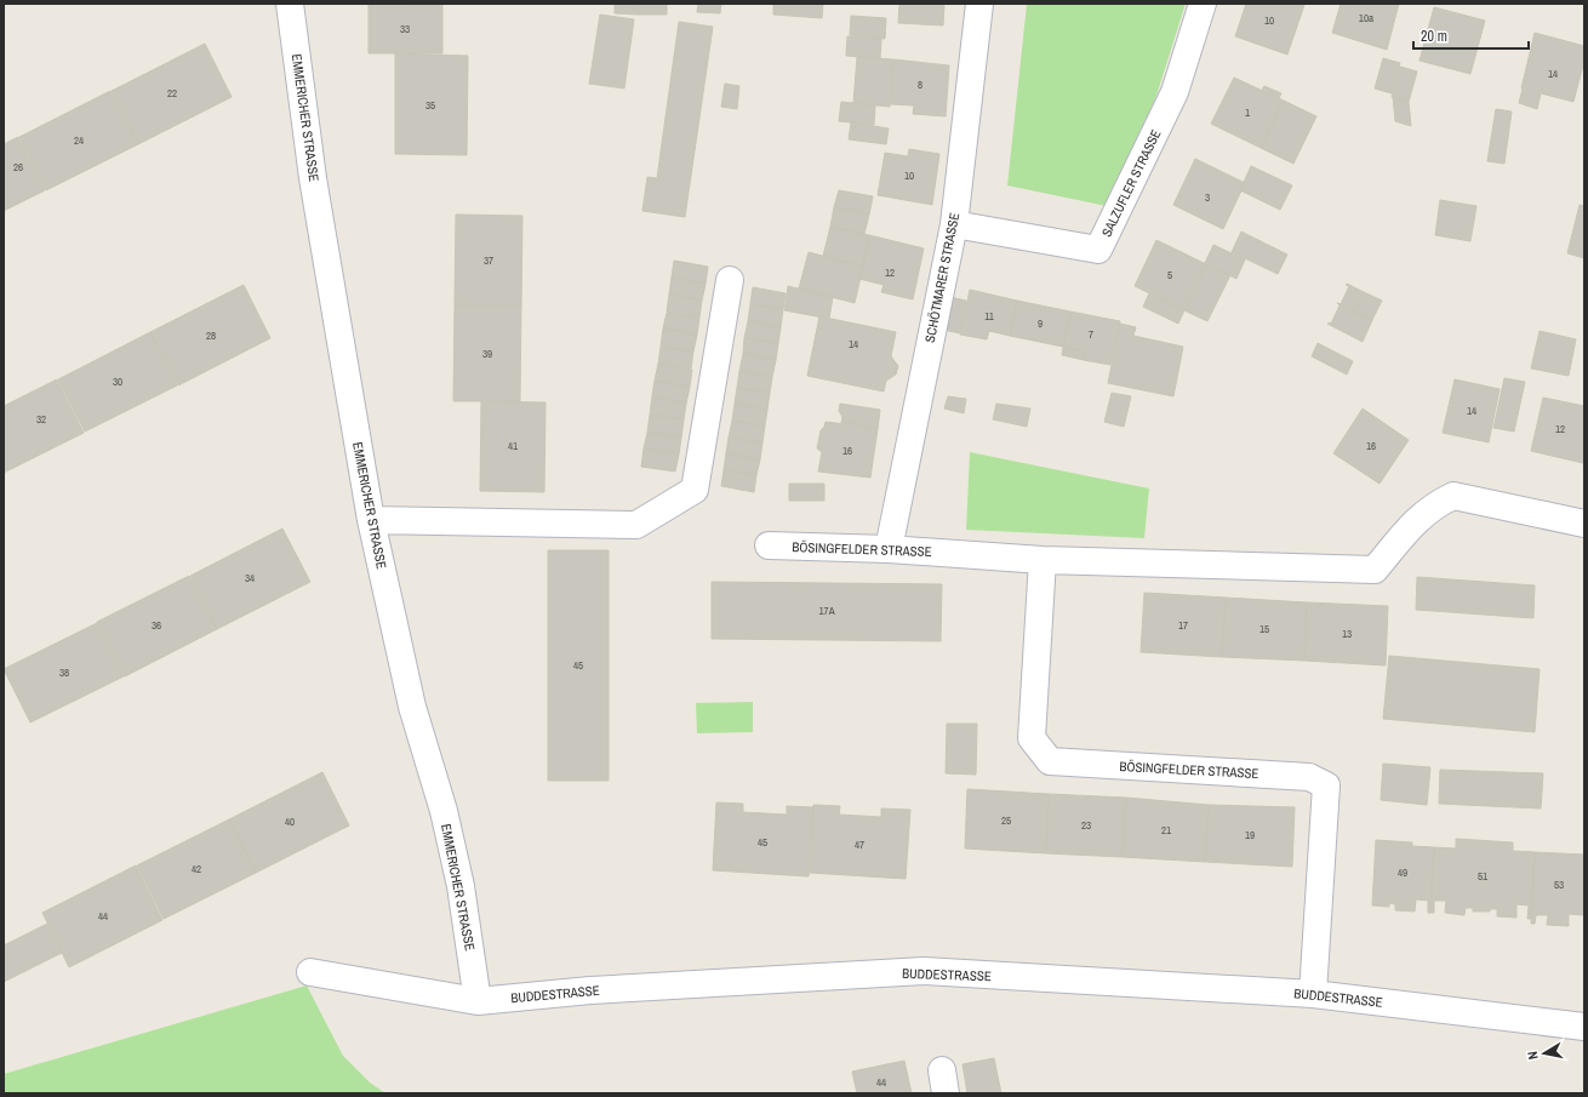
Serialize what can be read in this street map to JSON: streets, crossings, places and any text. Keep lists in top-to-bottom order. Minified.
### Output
{"streets":{"street":["EMMERICHER STRASSE","SALZUFLER STRASSE","SCHÖTMARER STRASSE","BÖSINGFELDER STRASSE","BUDDESTRASSE"]},"crossings":[["EMMERICHER STRASSE","BUDDESTRASSE"],["SALZUFLER STRASSE","SCHÖTMARER STRASSE"],["SCHÖTMARER STRASSE","BÖSINGFELDER STRASSE"],["BÖSINGFELDER STRASSE","BUDDESTRASSE"]],"house_numbers":["10a","10","33","14","8","22","35","1","24","26","10","3","37","12","5","11","9","7","28","14","39","30","14","32","12","41","16","16","34","17A","36","17","15","13","45","38","25","40","23","21","19","45","47","42","49","51","53","44","44"],"scale_bar":"20 m","north":"left"}
